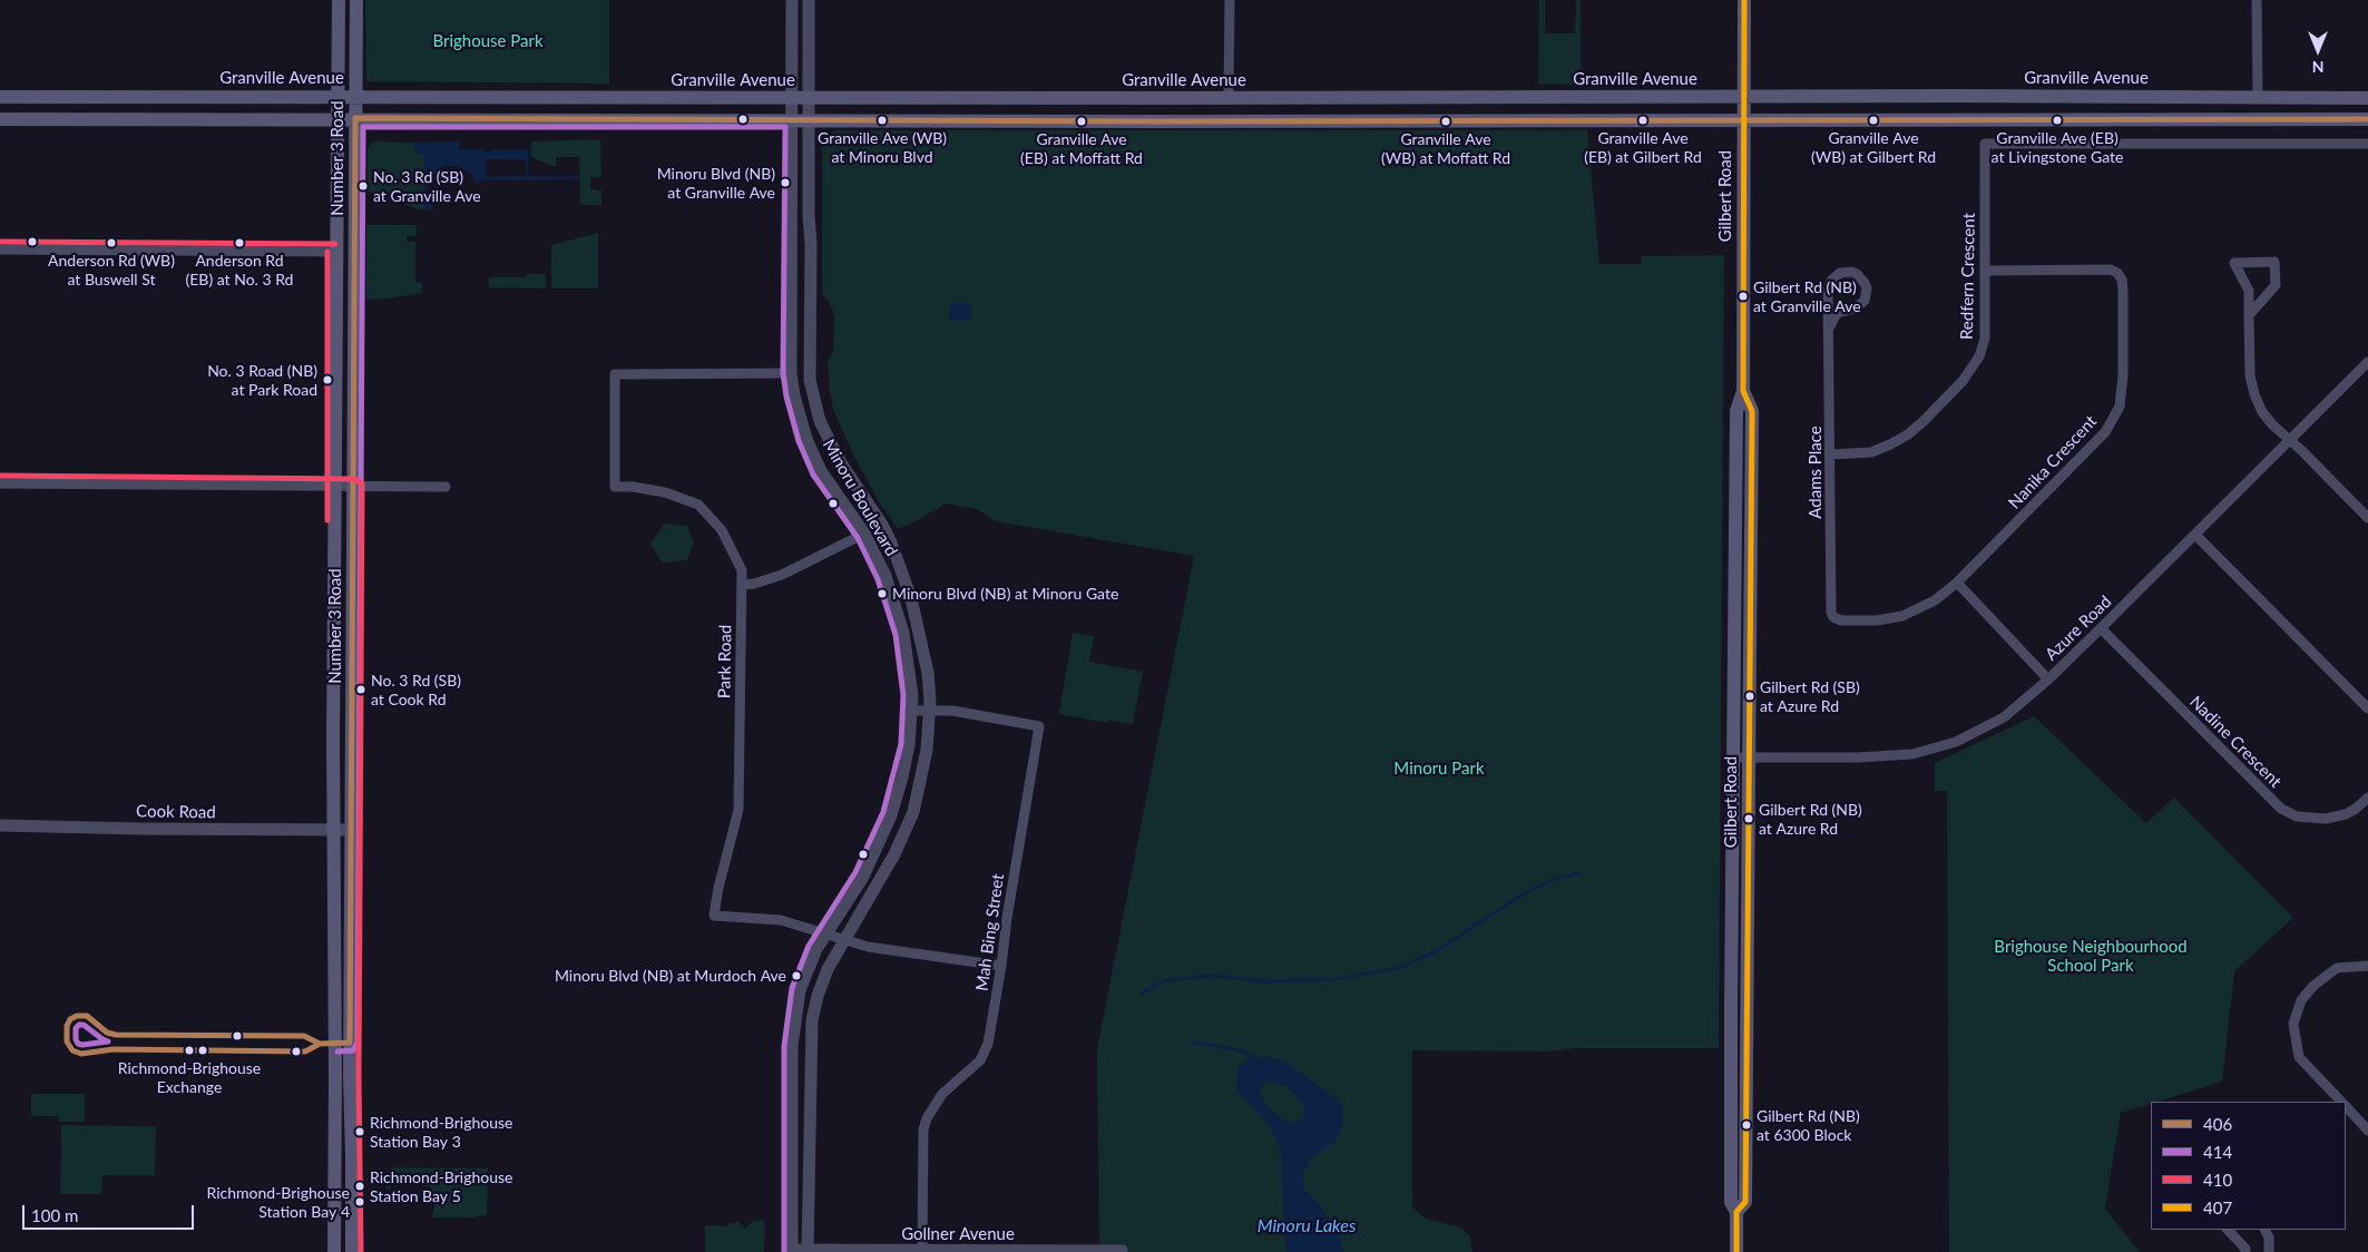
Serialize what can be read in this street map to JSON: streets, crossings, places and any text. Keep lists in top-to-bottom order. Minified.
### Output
{"streets":{"main road":["Granville Avenue","Number 3 Road","Gilbert Road"],"street":["Redfern Crescent","Nanika Crescent","Adams Place","Minoru Boulevard","Azure Road","Park Road","Nadine Crescent","Cook Road","Mah Bing Street","Gollner Avenue"]},"crossings":[["Granville Avenue","Number 3 Road"],["Granville Avenue","Gilbert Road"],["Granville Avenue","Minoru Boulevard"],["Number 3 Road","Cook Road"],["Gilbert Road","Azure Road"],["Redfern Crescent","Nanika Crescent"],["Redfern Crescent","Adams Place"],["Nanika Crescent","Adams Place"],["Minoru Boulevard","Park Road"],["Minoru Boulevard","Mah Bing Street"],["Minoru Boulevard","Gollner Avenue"],["Azure Road","Nadine Crescent"],["Mah Bing Street","Gollner Avenue"]],"water":["Minoru Lakes"],"parks":["Brighouse Park","Minoru Park","Brighouse Neighbourhood School Park"],"places":["Granville Ave (WB) at Minoru Blvd","Granville Ave (EB) at Gilbert Rd","Granville Ave (WB) at Gilbert Rd","Granville Ave (EB) at Livingstone Gate","Granville Ave (EB) at Moffatt Rd","Granville Ave (WB) at Moffatt Rd","Minoru Blvd (NB) at Granville Ave","No. 3 Rd (SB) at Granville Ave","Anderson Rd (WB) at Buswell St","Anderson Rd (EB) at No. 3 Rd","Gilbert Rd (NB) at Granville Ave","No. 3 Road (NB) at Park Road","Minoru Blvd (NB) at Minoru Gate","No. 3 Rd (SB) at Cook Rd","Gilbert Rd (SB) at Azure Rd","Gilbert Rd (NB) at Azure Rd","Minoru Blvd (NB) at Murdoch Ave","Richmond-Brighouse Exchange","Gilbert Rd (NB) at 6300 Block","Richmond-Brighouse Station Bay 3","Richmond-Brighouse Station Bay 5","Richmond-Brighouse Station Bay 4"],"lines":["transit line 407","transit line 406","transit line 414","transit line 410"],"legend":["406","414","410","407"],"scale_bar":"100 m","north":"bottom"}
